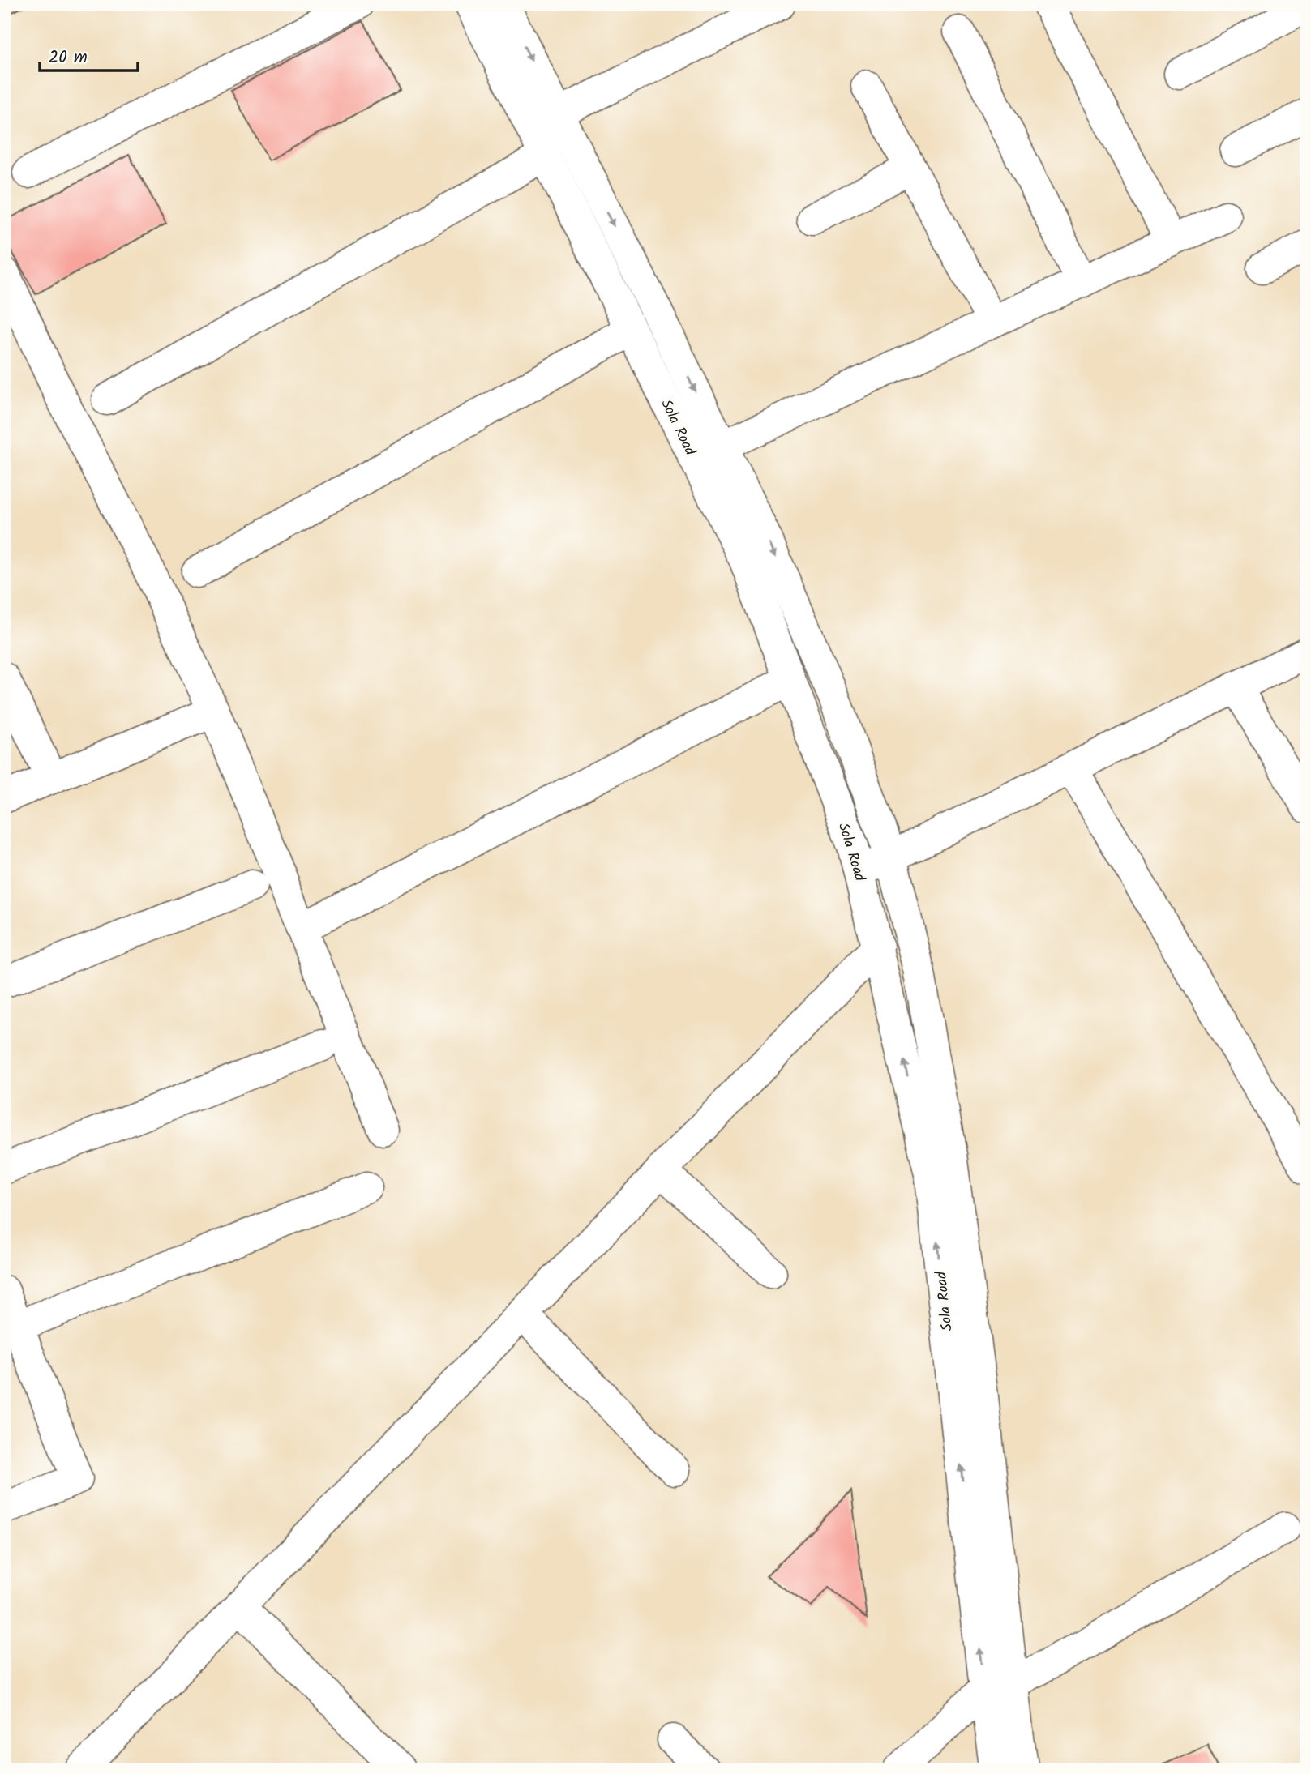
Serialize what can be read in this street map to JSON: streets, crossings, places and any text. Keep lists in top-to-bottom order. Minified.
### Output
{"streets":{"street":["Sola Road"]},"scale_bar":"20 m"}
